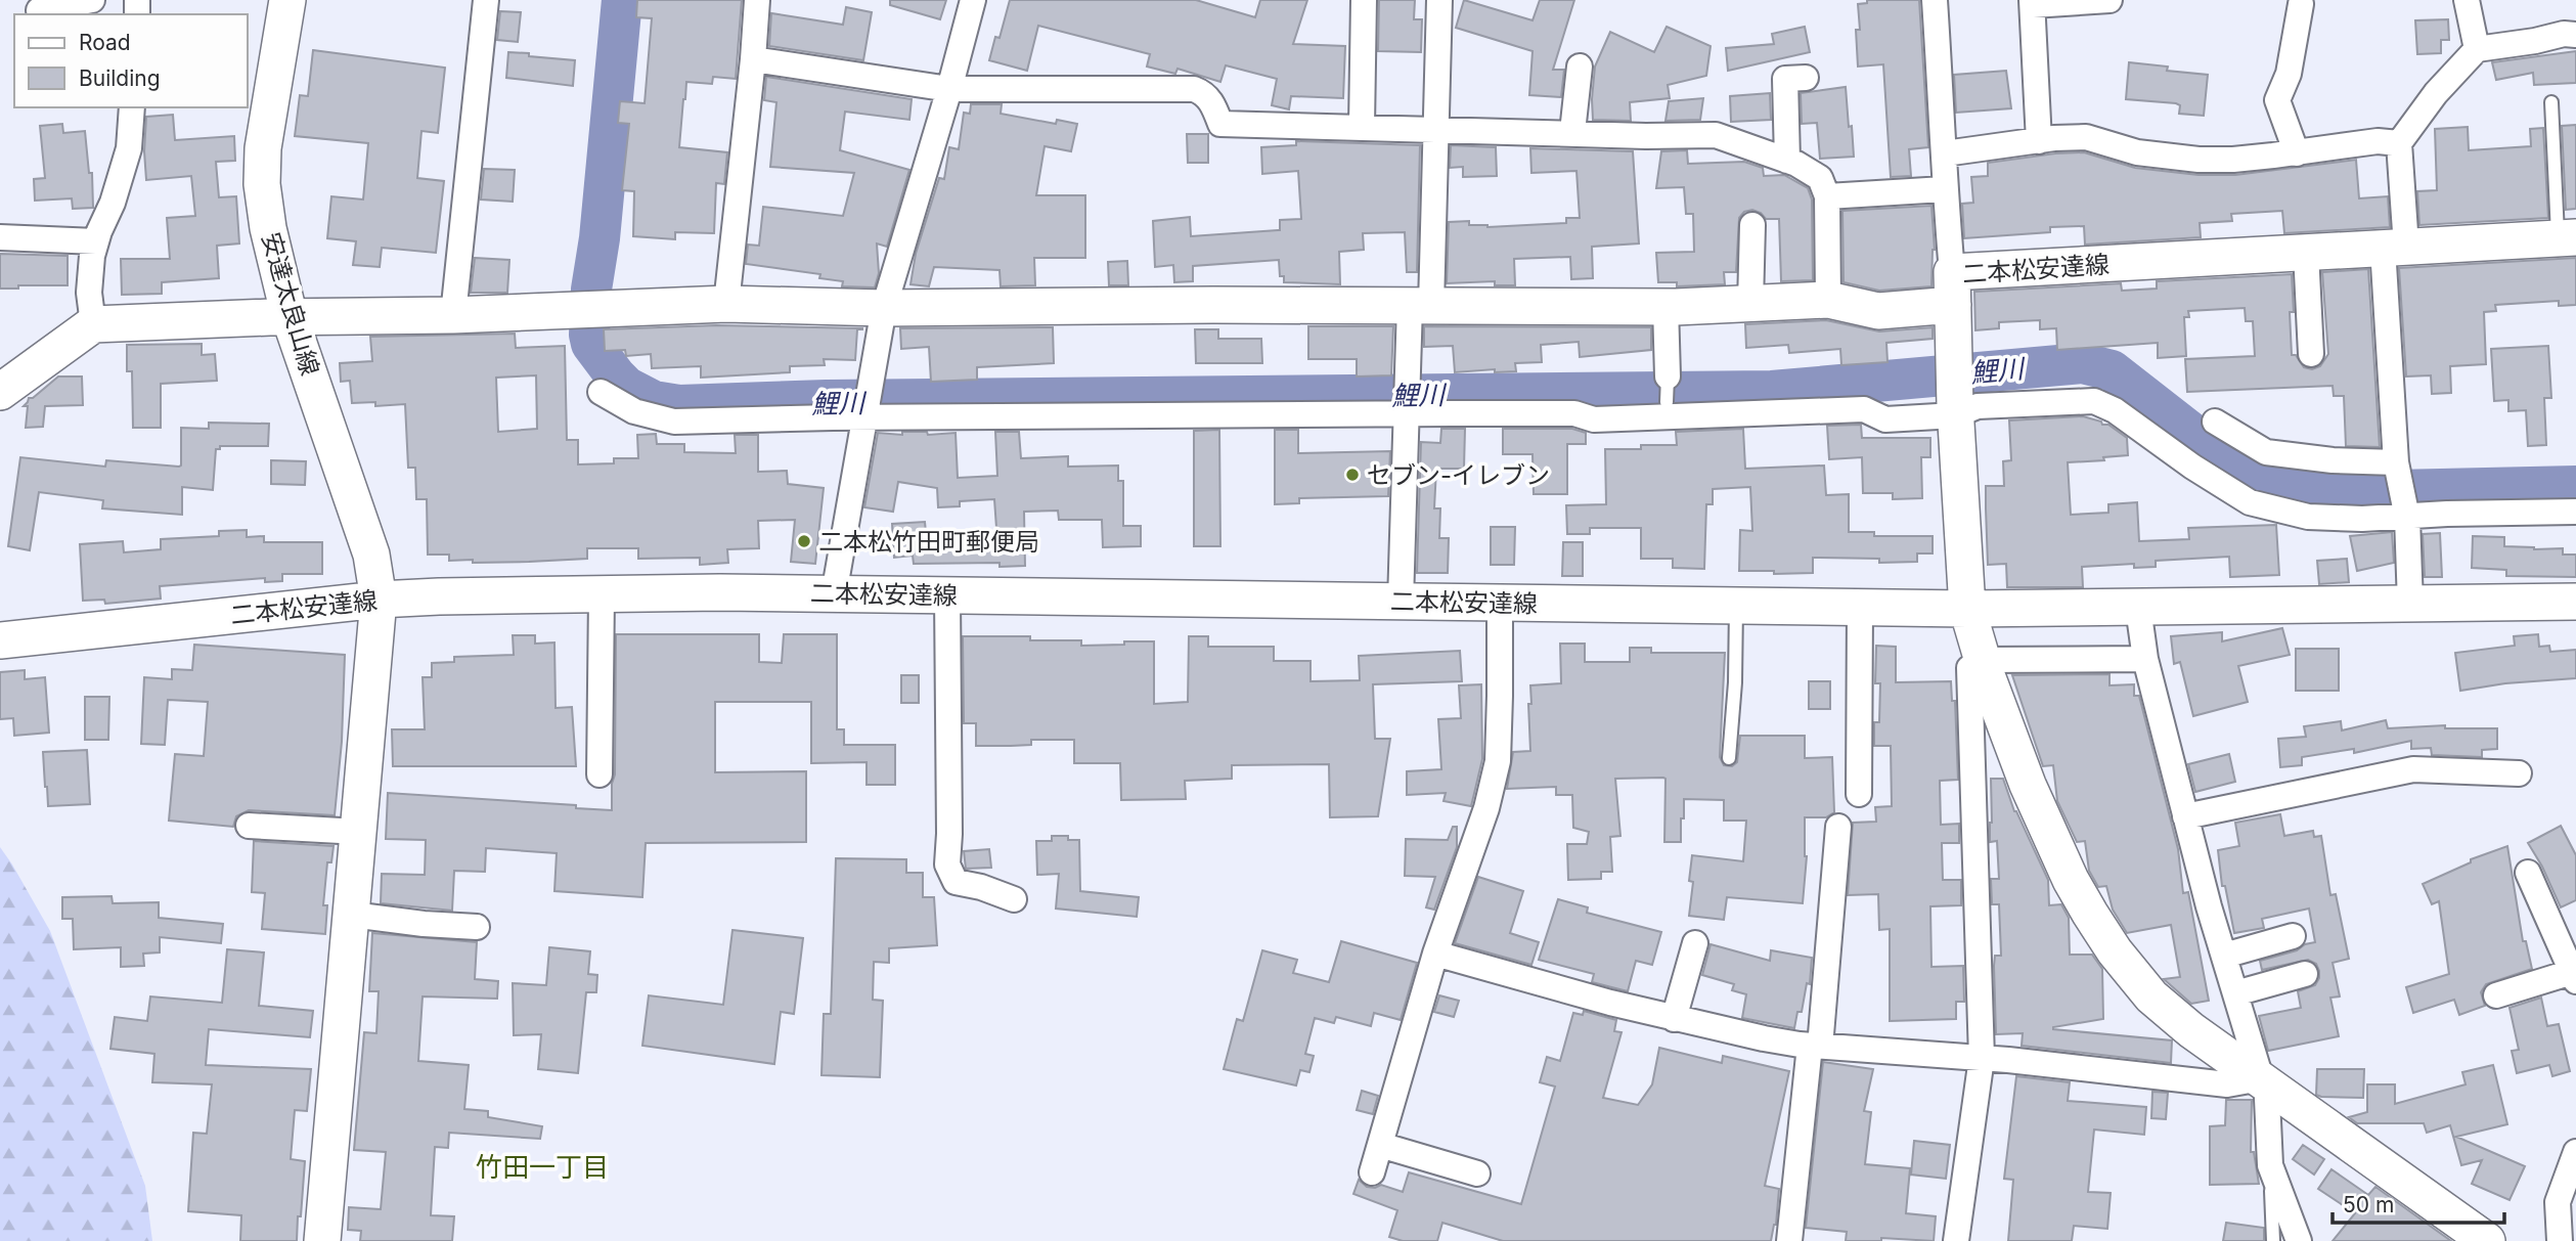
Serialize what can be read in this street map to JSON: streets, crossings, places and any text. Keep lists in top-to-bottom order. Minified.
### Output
{"streets":{"street":["二本松安達線","安達太良山線"]},"crossings":[["二本松安達線","安達太良山線"]],"districts":["竹田一丁目"],"water":["鯉川"],"places":["セブン-イレブン","二本松竹田町郵便局"],"legend":["Road","Building"],"scale_bar":"50 m"}
